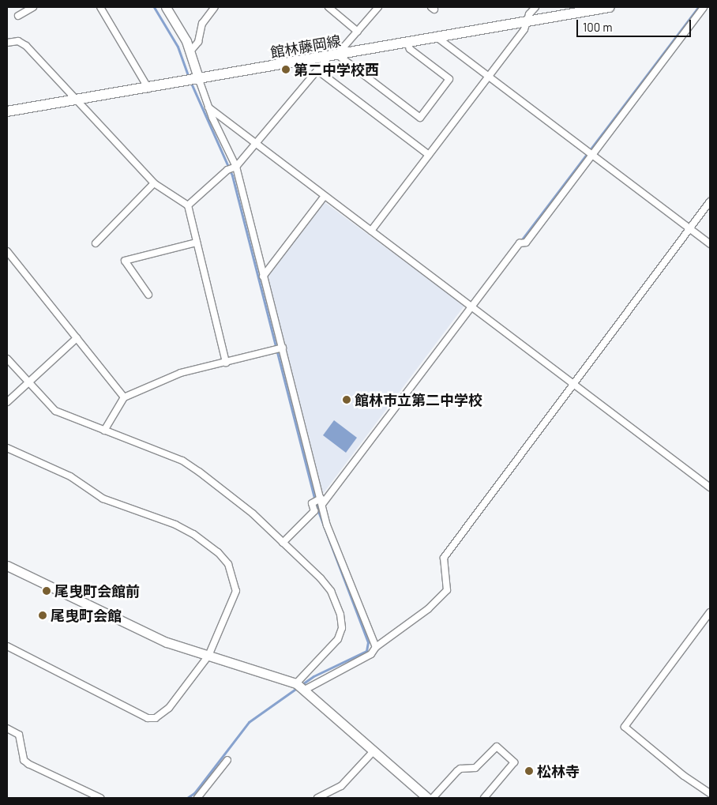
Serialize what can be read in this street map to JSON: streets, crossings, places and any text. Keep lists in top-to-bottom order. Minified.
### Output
{"streets":{"main road":["館林藤岡線"]},"places":["第二中学校西","館林市立第二中学校","尾曳町会館前","尾曳町会館","松林寺"],"scale_bar":"100 m"}
